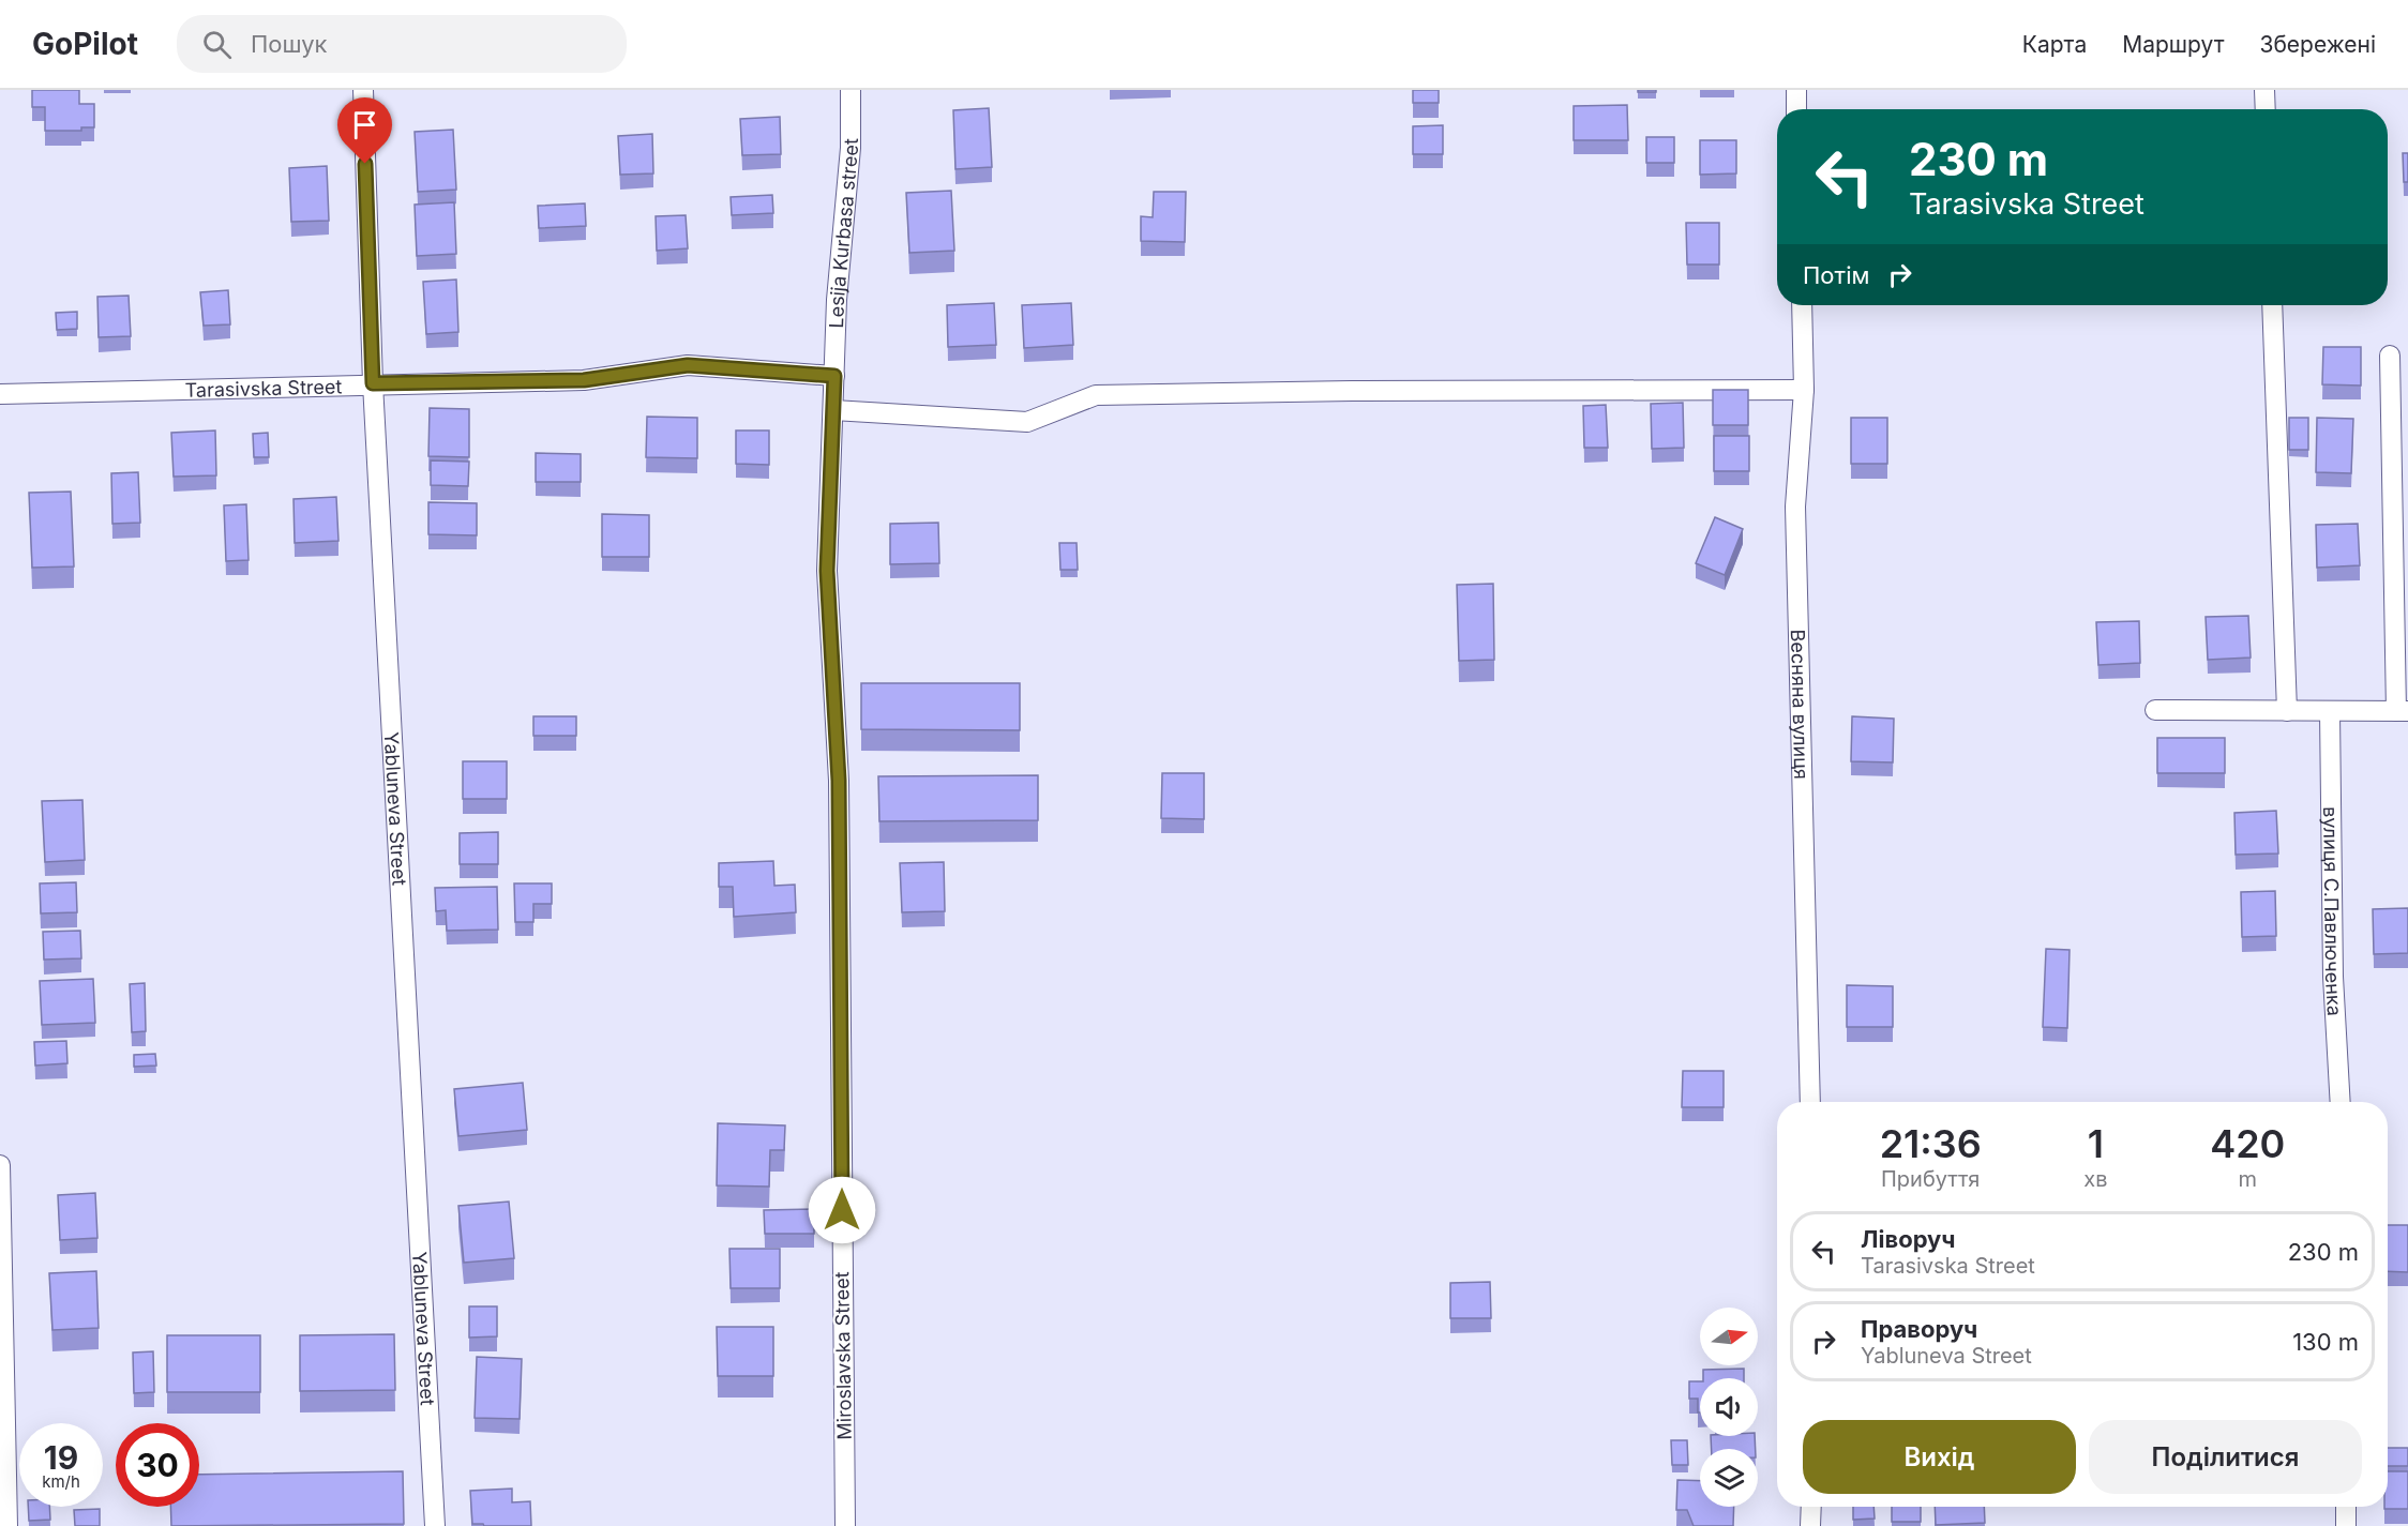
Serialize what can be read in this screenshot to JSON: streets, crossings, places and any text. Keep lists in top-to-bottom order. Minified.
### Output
{"streets":{"street":["Lesija Kurbasa street","Tarasivska Street","Весняна вулиця","Yabluneva Street","вулиця С.Павлюченка","Miroslavska Street"]},"crossings":[["Lesija Kurbasa street","Tarasivska Street"],["Lesija Kurbasa street","Miroslavska Street"],["Tarasivska Street","Yabluneva Street"],["Tarasivska Street","Miroslavska Street"]],"north":"right","page":{"header":"GoPilot","search":"Пошук","nav":["Карта","Маршрут","Збережені"],"turn":["230 m","Tarasivska Street"],"then":"Потім","eta":["21:36","Прибуття","1","хв","420","m"],"list":[{"name":"Ліворуч","note":"Tarasivska Street","value":"230 m"},{"name":"Праворуч","note":"Yabluneva Street","value":"130 m"}],"buttons":["Вихід","Поділитися"],"speed":"19 km/h","limit":"30"}}
